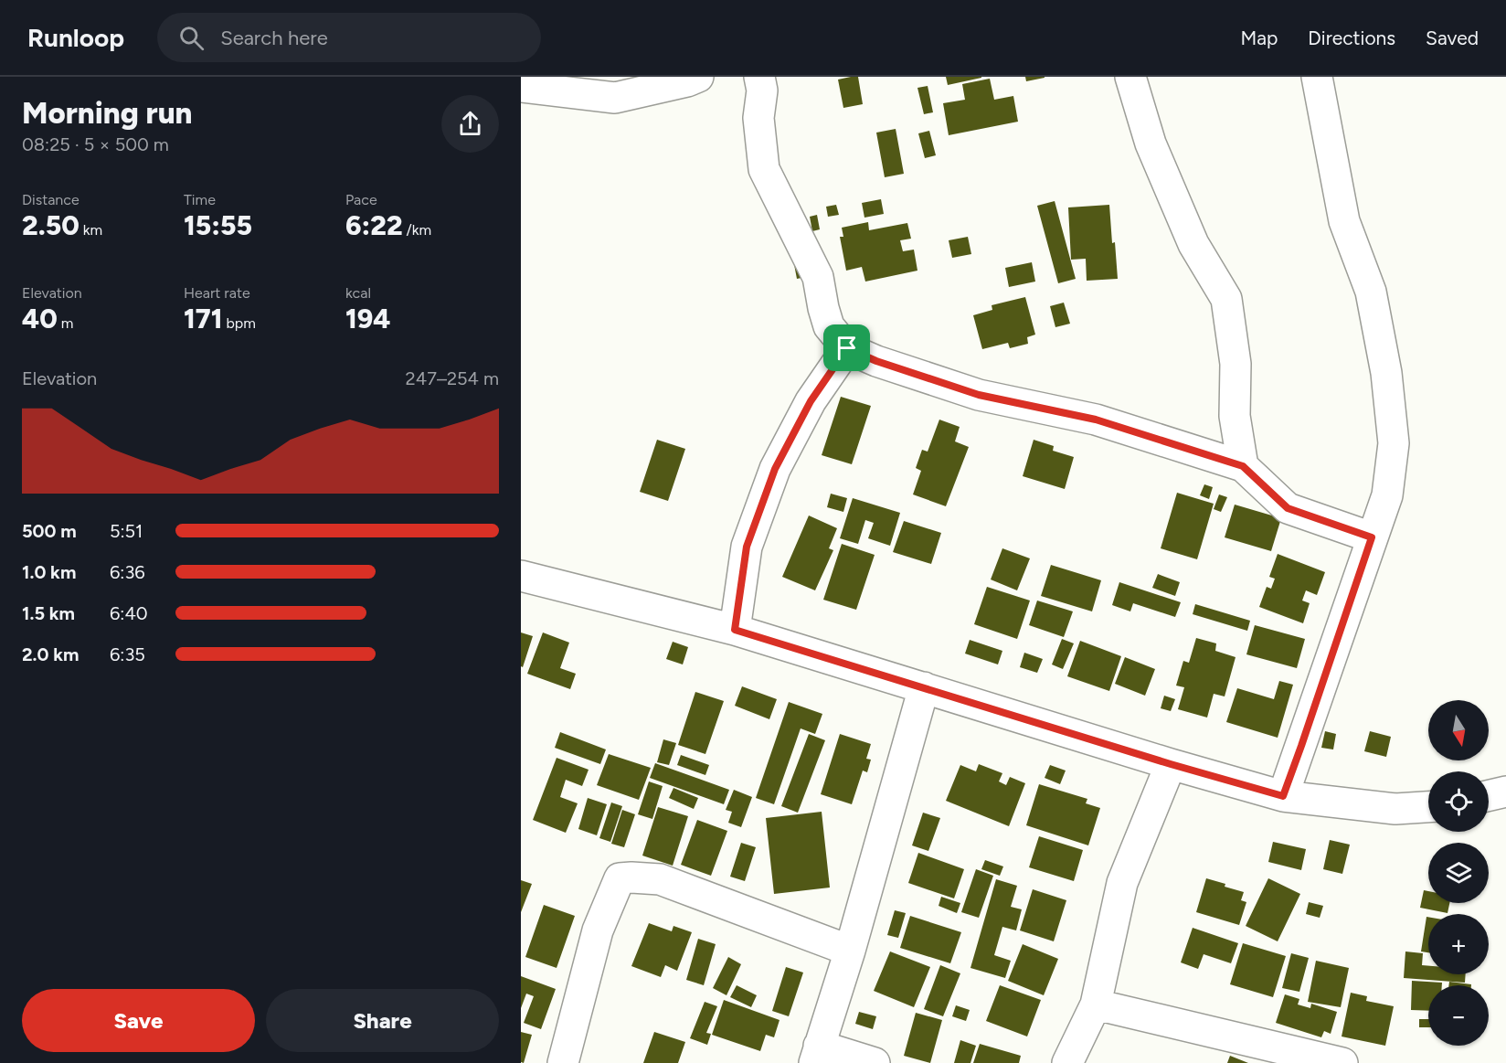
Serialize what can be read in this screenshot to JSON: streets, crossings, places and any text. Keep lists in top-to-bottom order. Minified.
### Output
{"north":"bottom","page":{"header":"Runloop","search":"Search here","nav":["Map","Directions","Saved"],"heading":["Morning run","08:25 · 5 × 500 m"],"stats":[["Distance","2.50 km"],["Time","15:55"],["Pace","6:22 /km"],["Elevation","40 m"],["Heart rate","171 bpm"],["kcal","194"]],"chart":["Elevation","247–254 m"],"list":[{"name":"500 m","note":"5:51"},{"name":"1.0 km","note":"6:36"},{"name":"1.5 km","note":"6:40"},{"name":"2.0 km","note":"6:35"}],"map_buttons":["+","−"],"buttons":["Save","Share"]}}
